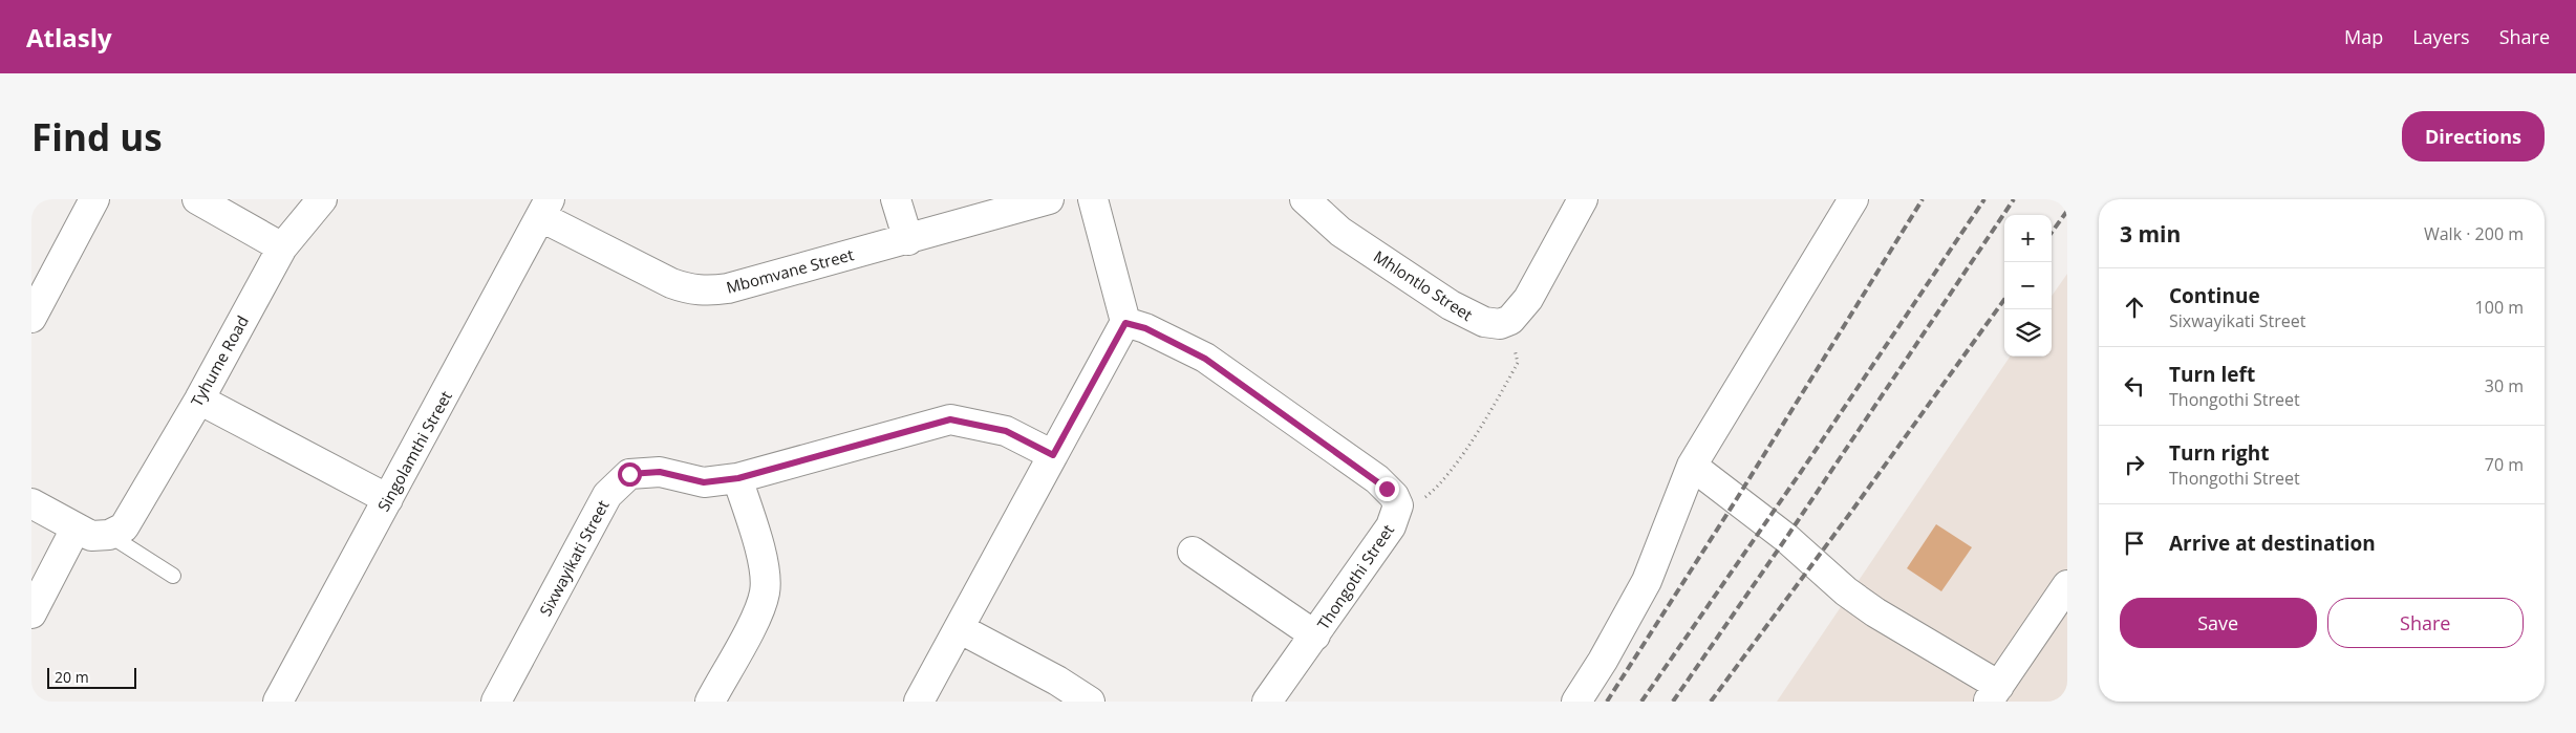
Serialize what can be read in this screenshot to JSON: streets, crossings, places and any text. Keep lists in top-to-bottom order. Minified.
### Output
{"streets":{"street":["Mbomvane Street","Mhlontlo Street","Tyhume Road","Singolamthi Street","Sixwayikati Street","Thongothi Street"]},"crossings":[["Mbomvane Street","Singolamthi Street"]],"scale_bar":"20 m","page":{"header":"Atlasly","nav":["Map","Layers","Share"],"buttons":["Directions",["Save","Share"]],"title":"Find us","heading":["3 min","Walk · 200 m"],"map_buttons":["+","−"],"list":[["Continue","Sixwayikati Street","100 m"],["Turn left","Thongothi Street","30 m"],["Turn right","Thongothi Street","70 m"],"Arrive at destination"],"scale":"20 m"}}
